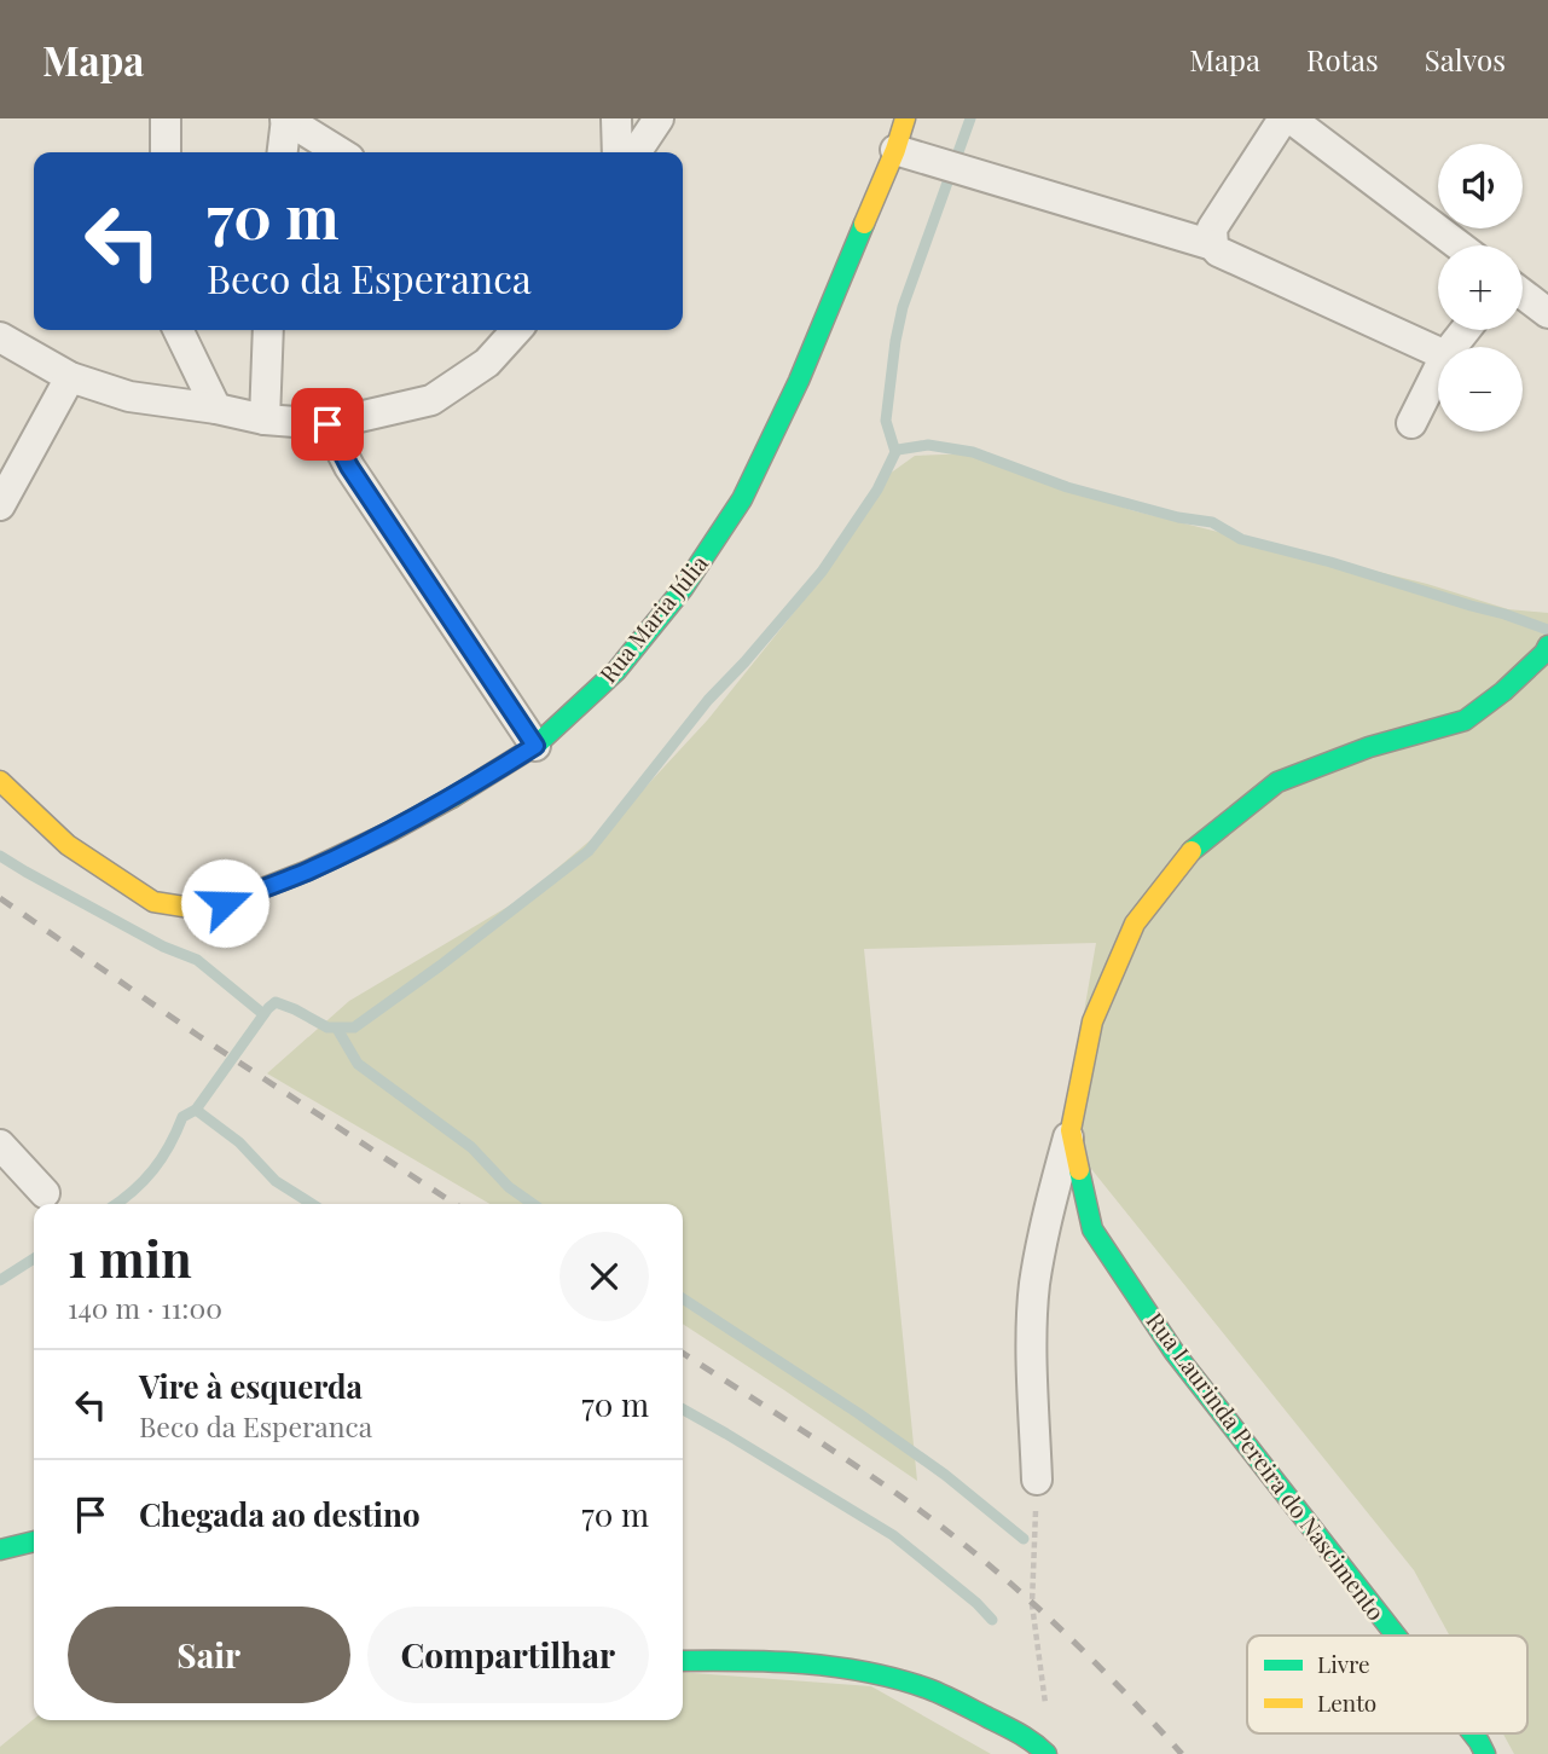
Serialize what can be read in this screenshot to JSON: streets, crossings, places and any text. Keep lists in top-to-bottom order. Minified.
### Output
{"streets":{"street":["Rua Maria Júlia","Rua Laurinda Pereira do Nascimento"]},"legend":["Livre","Lento"],"page":{"header":"Mapa","nav":["Mapa","Rotas","Salvos"],"map_buttons":["+","−"],"turn":["70 m","Beco da Esperanca"],"heading":["1 min","140 m · 11:00"],"list":[{"name":"Vire à esquerda","note":"Beco da Esperanca","value":"70 m"},{"name":"Chegada ao destino","value":"70 m"}],"buttons":["Sair","Compartilhar"]}}
